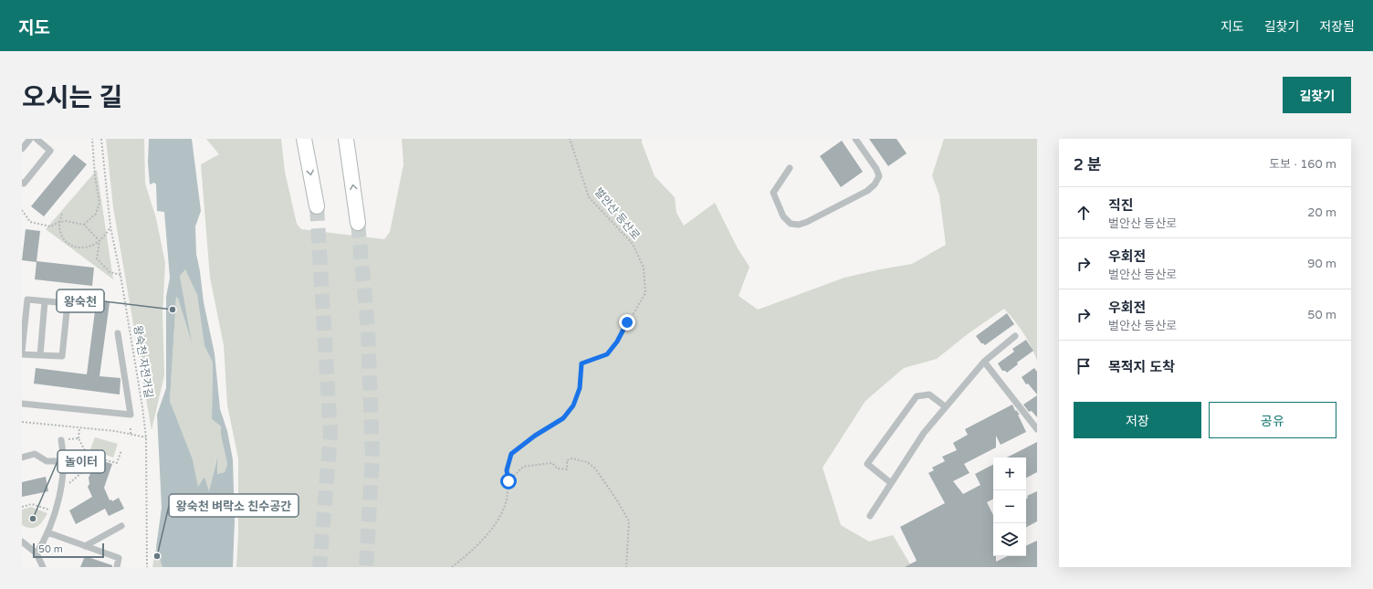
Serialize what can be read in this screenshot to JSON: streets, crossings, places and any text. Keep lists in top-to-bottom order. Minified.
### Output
{"streets":{"path":["벌안산 등산로","왕숙천 자전거길"]},"places":["왕숙천","놀이터","왕숙천 벼락소 친수공간"],"scale_bar":"50 m","page":{"header":"지도","nav":["지도","길찾기","저장됨"],"title":"오시는 길","buttons":["길찾기",["저장","공유"]],"heading":["2 분","도보 · 160 m"],"list":[["직진","벌안산 등산로","20 m"],["우회전","벌안산 등산로","90 m"],["우회전","벌안산 등산로","50 m"],"목적지 도착"],"map_buttons":["+","−"],"scale":"50 m"}}
